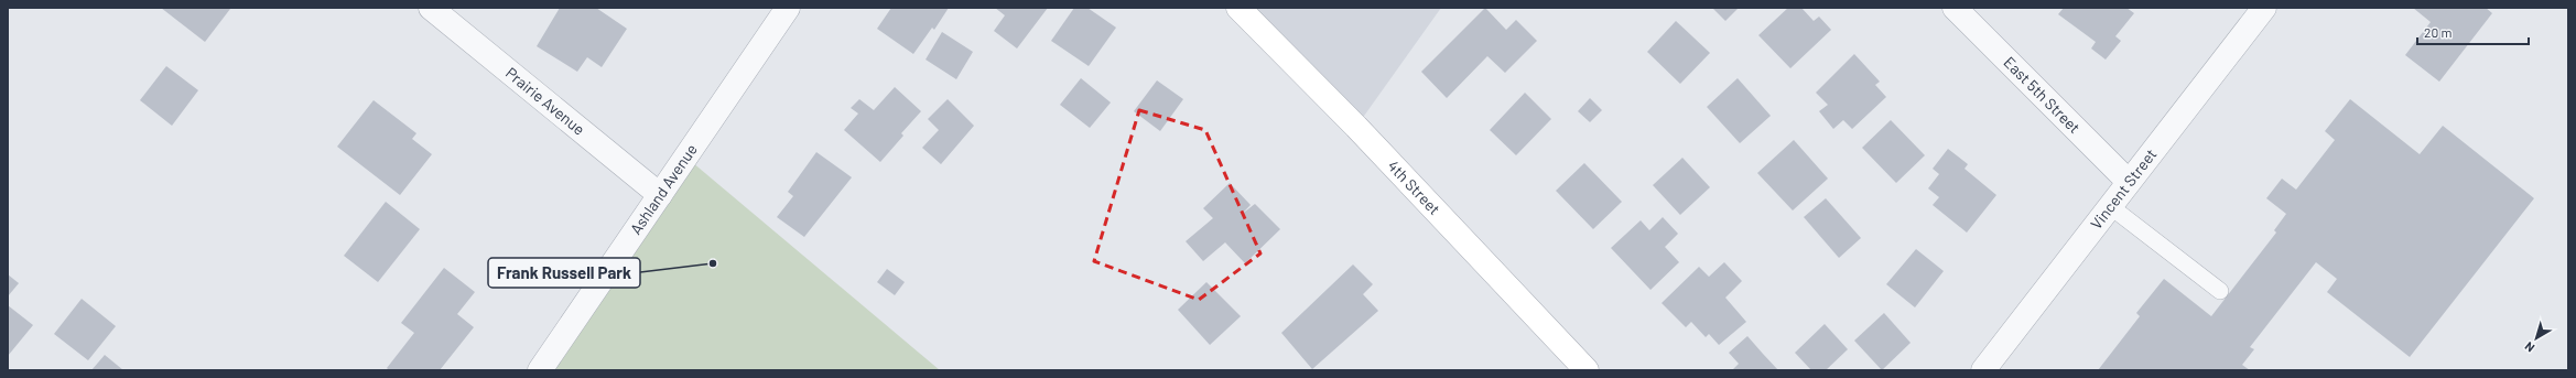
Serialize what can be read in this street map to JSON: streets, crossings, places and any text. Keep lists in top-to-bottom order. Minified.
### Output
{"streets":{"street":["East 5th Street","Prairie Avenue","4th Street","Vincent Street","Ashland Avenue"]},"crossings":[["East 5th Street","Vincent Street"],["Prairie Avenue","Ashland Avenue"]],"places":["Frank Russell Park"],"scale_bar":"20 m","north":"bottom left"}
